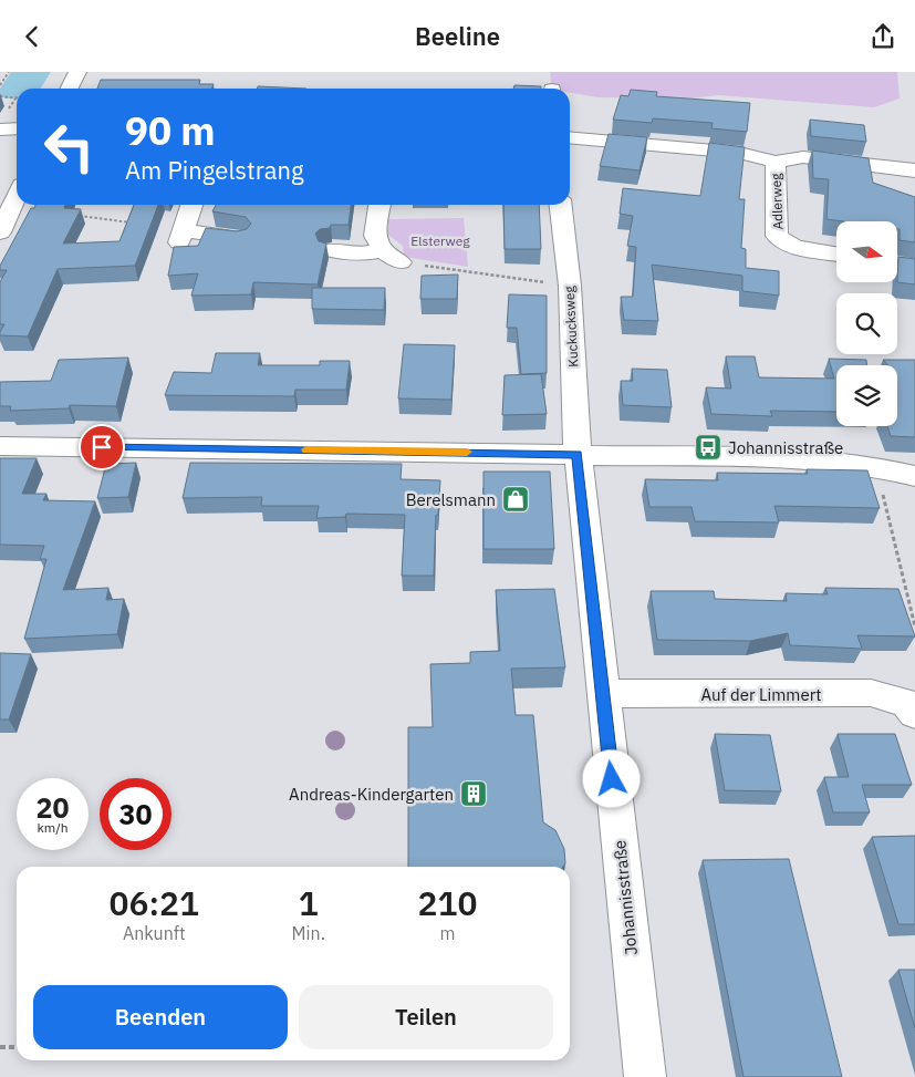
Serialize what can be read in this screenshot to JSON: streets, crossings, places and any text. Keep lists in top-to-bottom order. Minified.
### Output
{"streets":{"street":["Adlerweg","Kuckucksweg","Auf der Limmert","Johannisstraße"]},"crossings":[["Kuckucksweg","Johannisstraße"],["Auf der Limmert","Johannisstraße"]],"parks":["Elsterweg"],"places":{"bus stop":["Johannisstraße"],"shop":["Berelsmann"],"building":["Andreas-Kindergarten"]},"north":"right","page":{"header":"Beeline","turn":["90 m","Am Pingelstrang"],"speed":"20 km/h","limit":"30","eta":["06:21","Ankunft","1","Min.","210","m"],"buttons":["Beenden","Teilen"]}}
